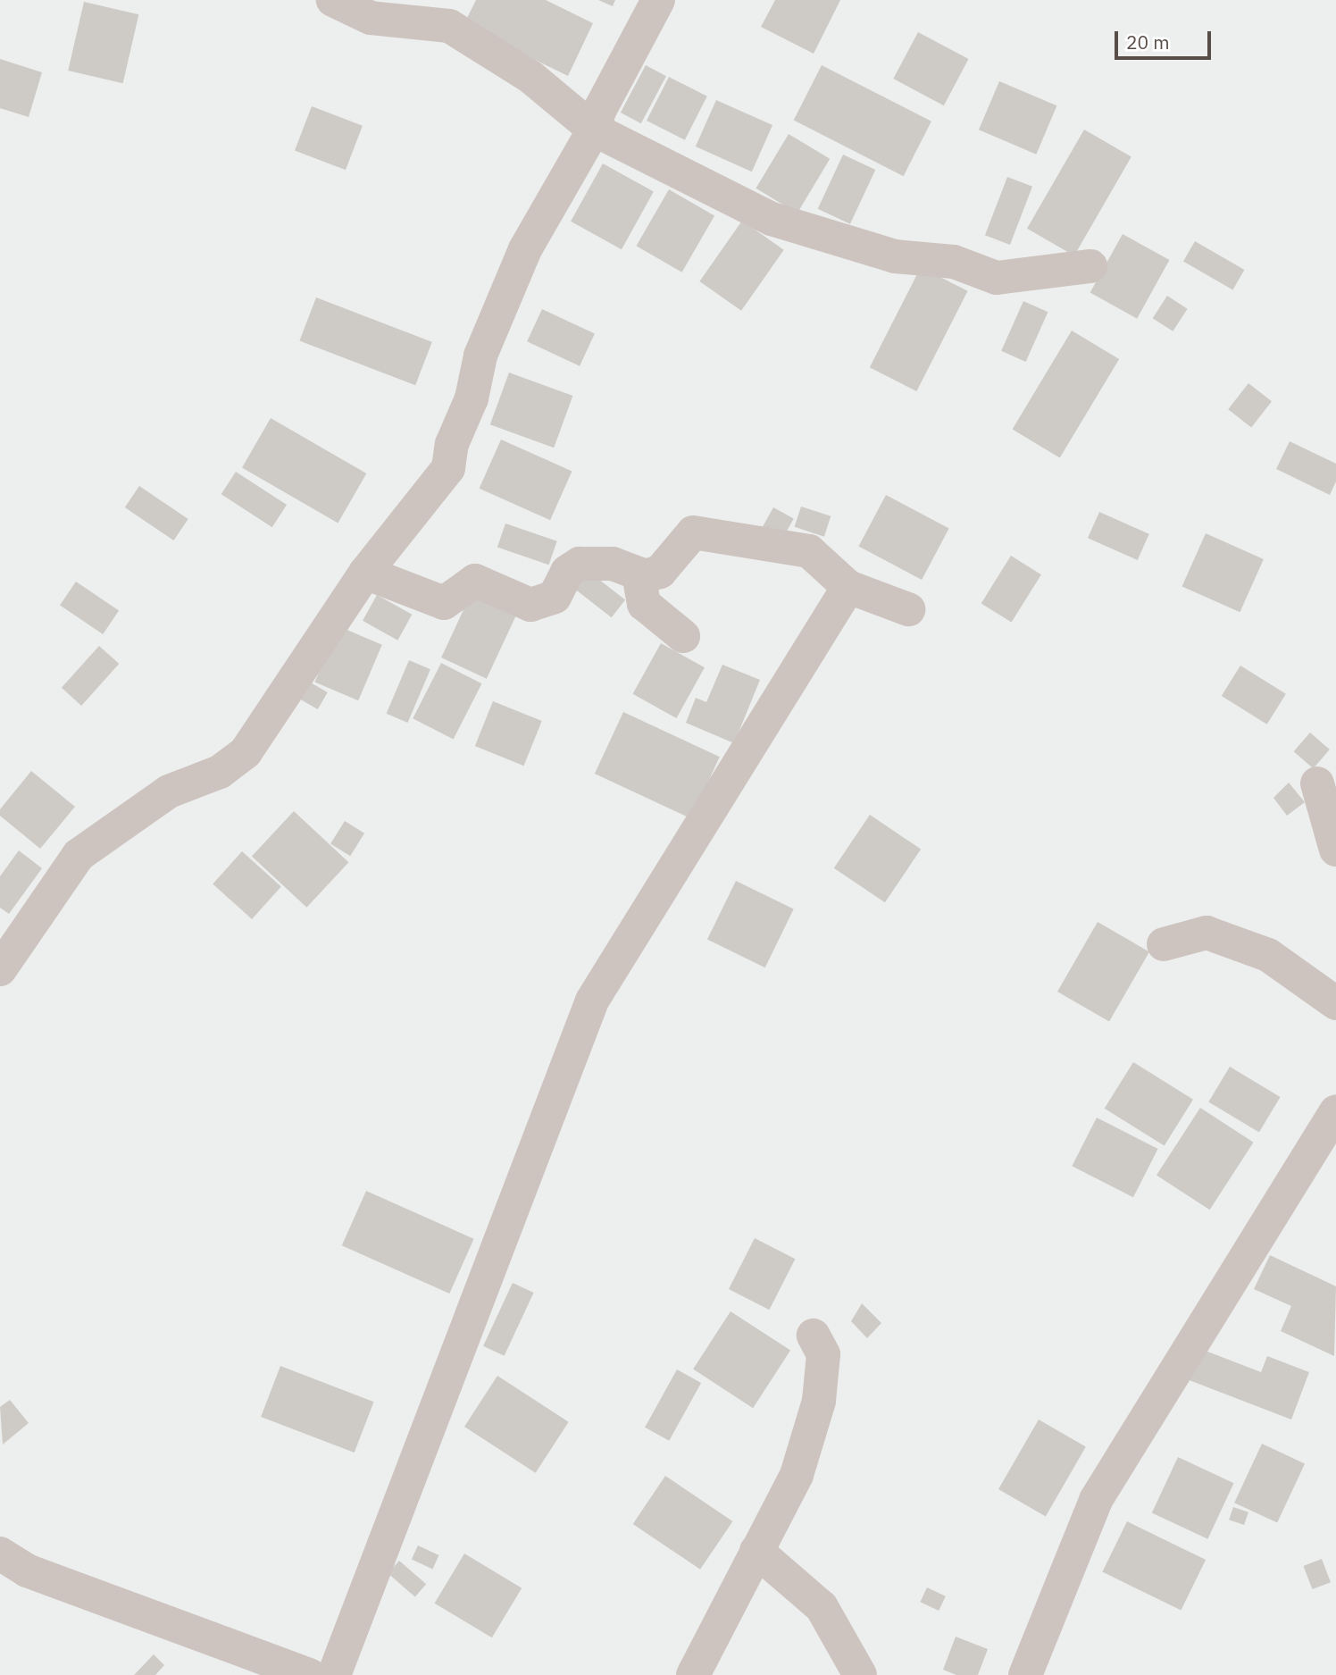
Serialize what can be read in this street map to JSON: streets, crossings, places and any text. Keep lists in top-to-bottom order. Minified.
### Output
{"scale_bar":"20 m"}
